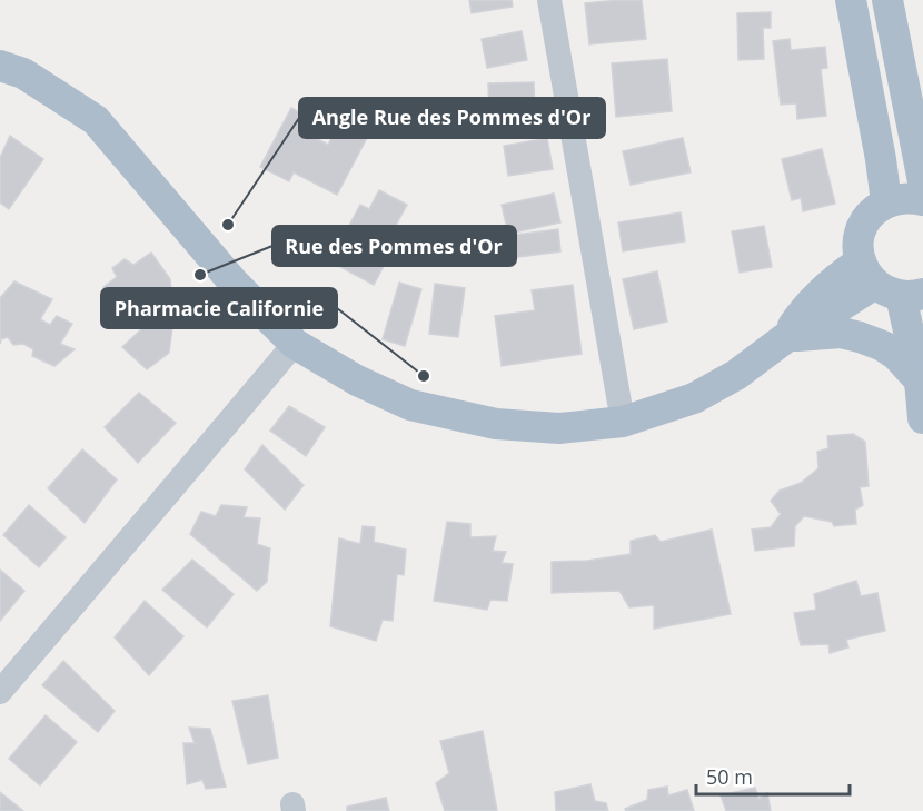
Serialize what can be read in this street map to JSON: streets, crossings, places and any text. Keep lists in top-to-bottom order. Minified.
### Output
{"places":["Angle Rue des Pommes d'Or","Rue des Pommes d'Or","Pharmacie Californie"],"scale_bar":"50 m"}
